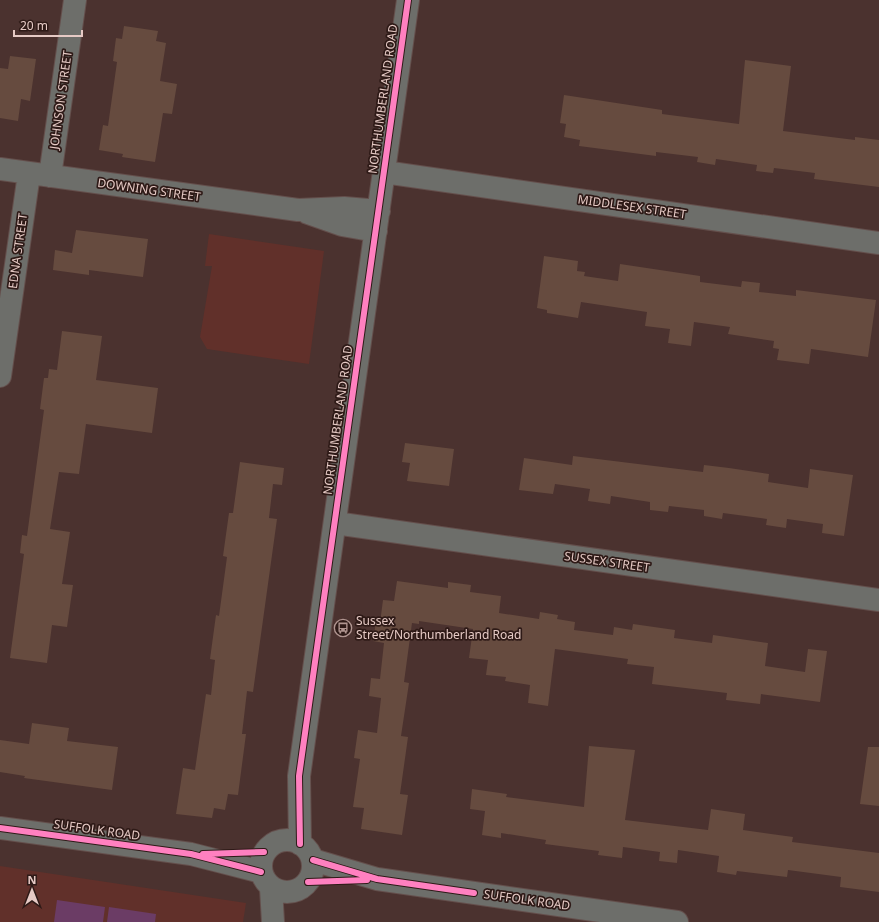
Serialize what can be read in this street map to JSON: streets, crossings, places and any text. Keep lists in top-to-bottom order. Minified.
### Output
{"streets":{"street":["NORTHUMBERLAND ROAD","JOHNSON STREET","DOWNING STREET","MIDDLESEX STREET","EDNA STREET","SUSSEX STREET","SUFFOLK ROAD"]},"crossings":[["NORTHUMBERLAND ROAD","DOWNING STREET"],["NORTHUMBERLAND ROAD","MIDDLESEX STREET"],["NORTHUMBERLAND ROAD","SUSSEX STREET"],["NORTHUMBERLAND ROAD","SUFFOLK ROAD"],["JOHNSON STREET","DOWNING STREET"],["JOHNSON STREET","EDNA STREET"],["DOWNING STREET","EDNA STREET"]],"places":{"bus stop":["Sussex Street/Northumberland Road"]},"scale_bar":"20 m","north":"top"}
